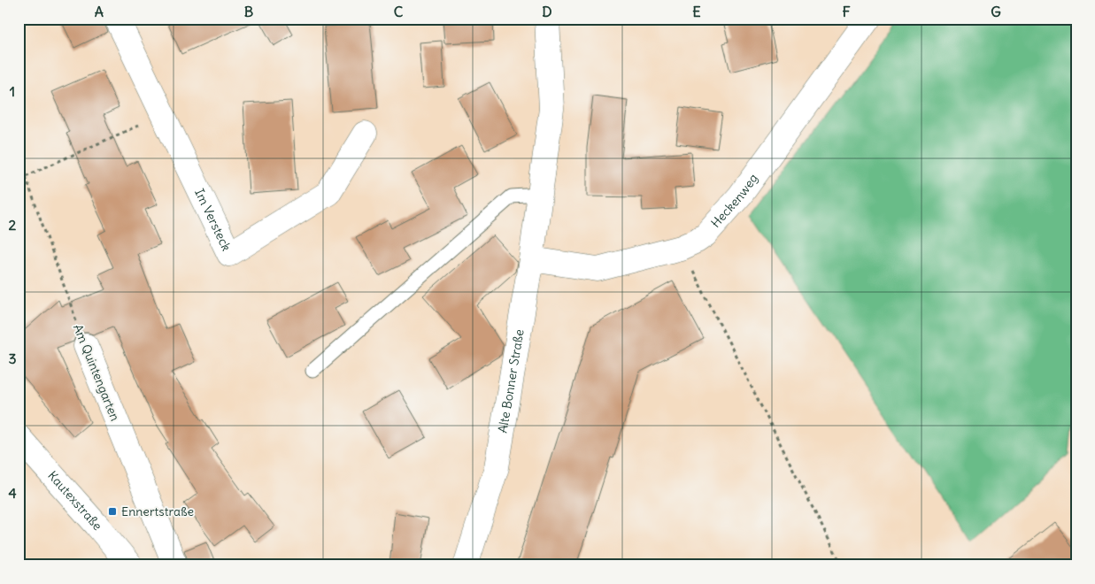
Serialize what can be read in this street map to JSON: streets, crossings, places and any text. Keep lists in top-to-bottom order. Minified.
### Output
{"streets":{"street":["Heckenweg","Im Versteck","Am Quintengarten","Alte Bonner Straße","Kautexstraße"]},"crossings":[["Heckenweg","Alte Bonner Straße"]],"places":{"transit":["Ennertstraße"]},"grid":{"columns":["A","B","C","D","E","F","G"],"rows":["1","2","3","4"]}}
